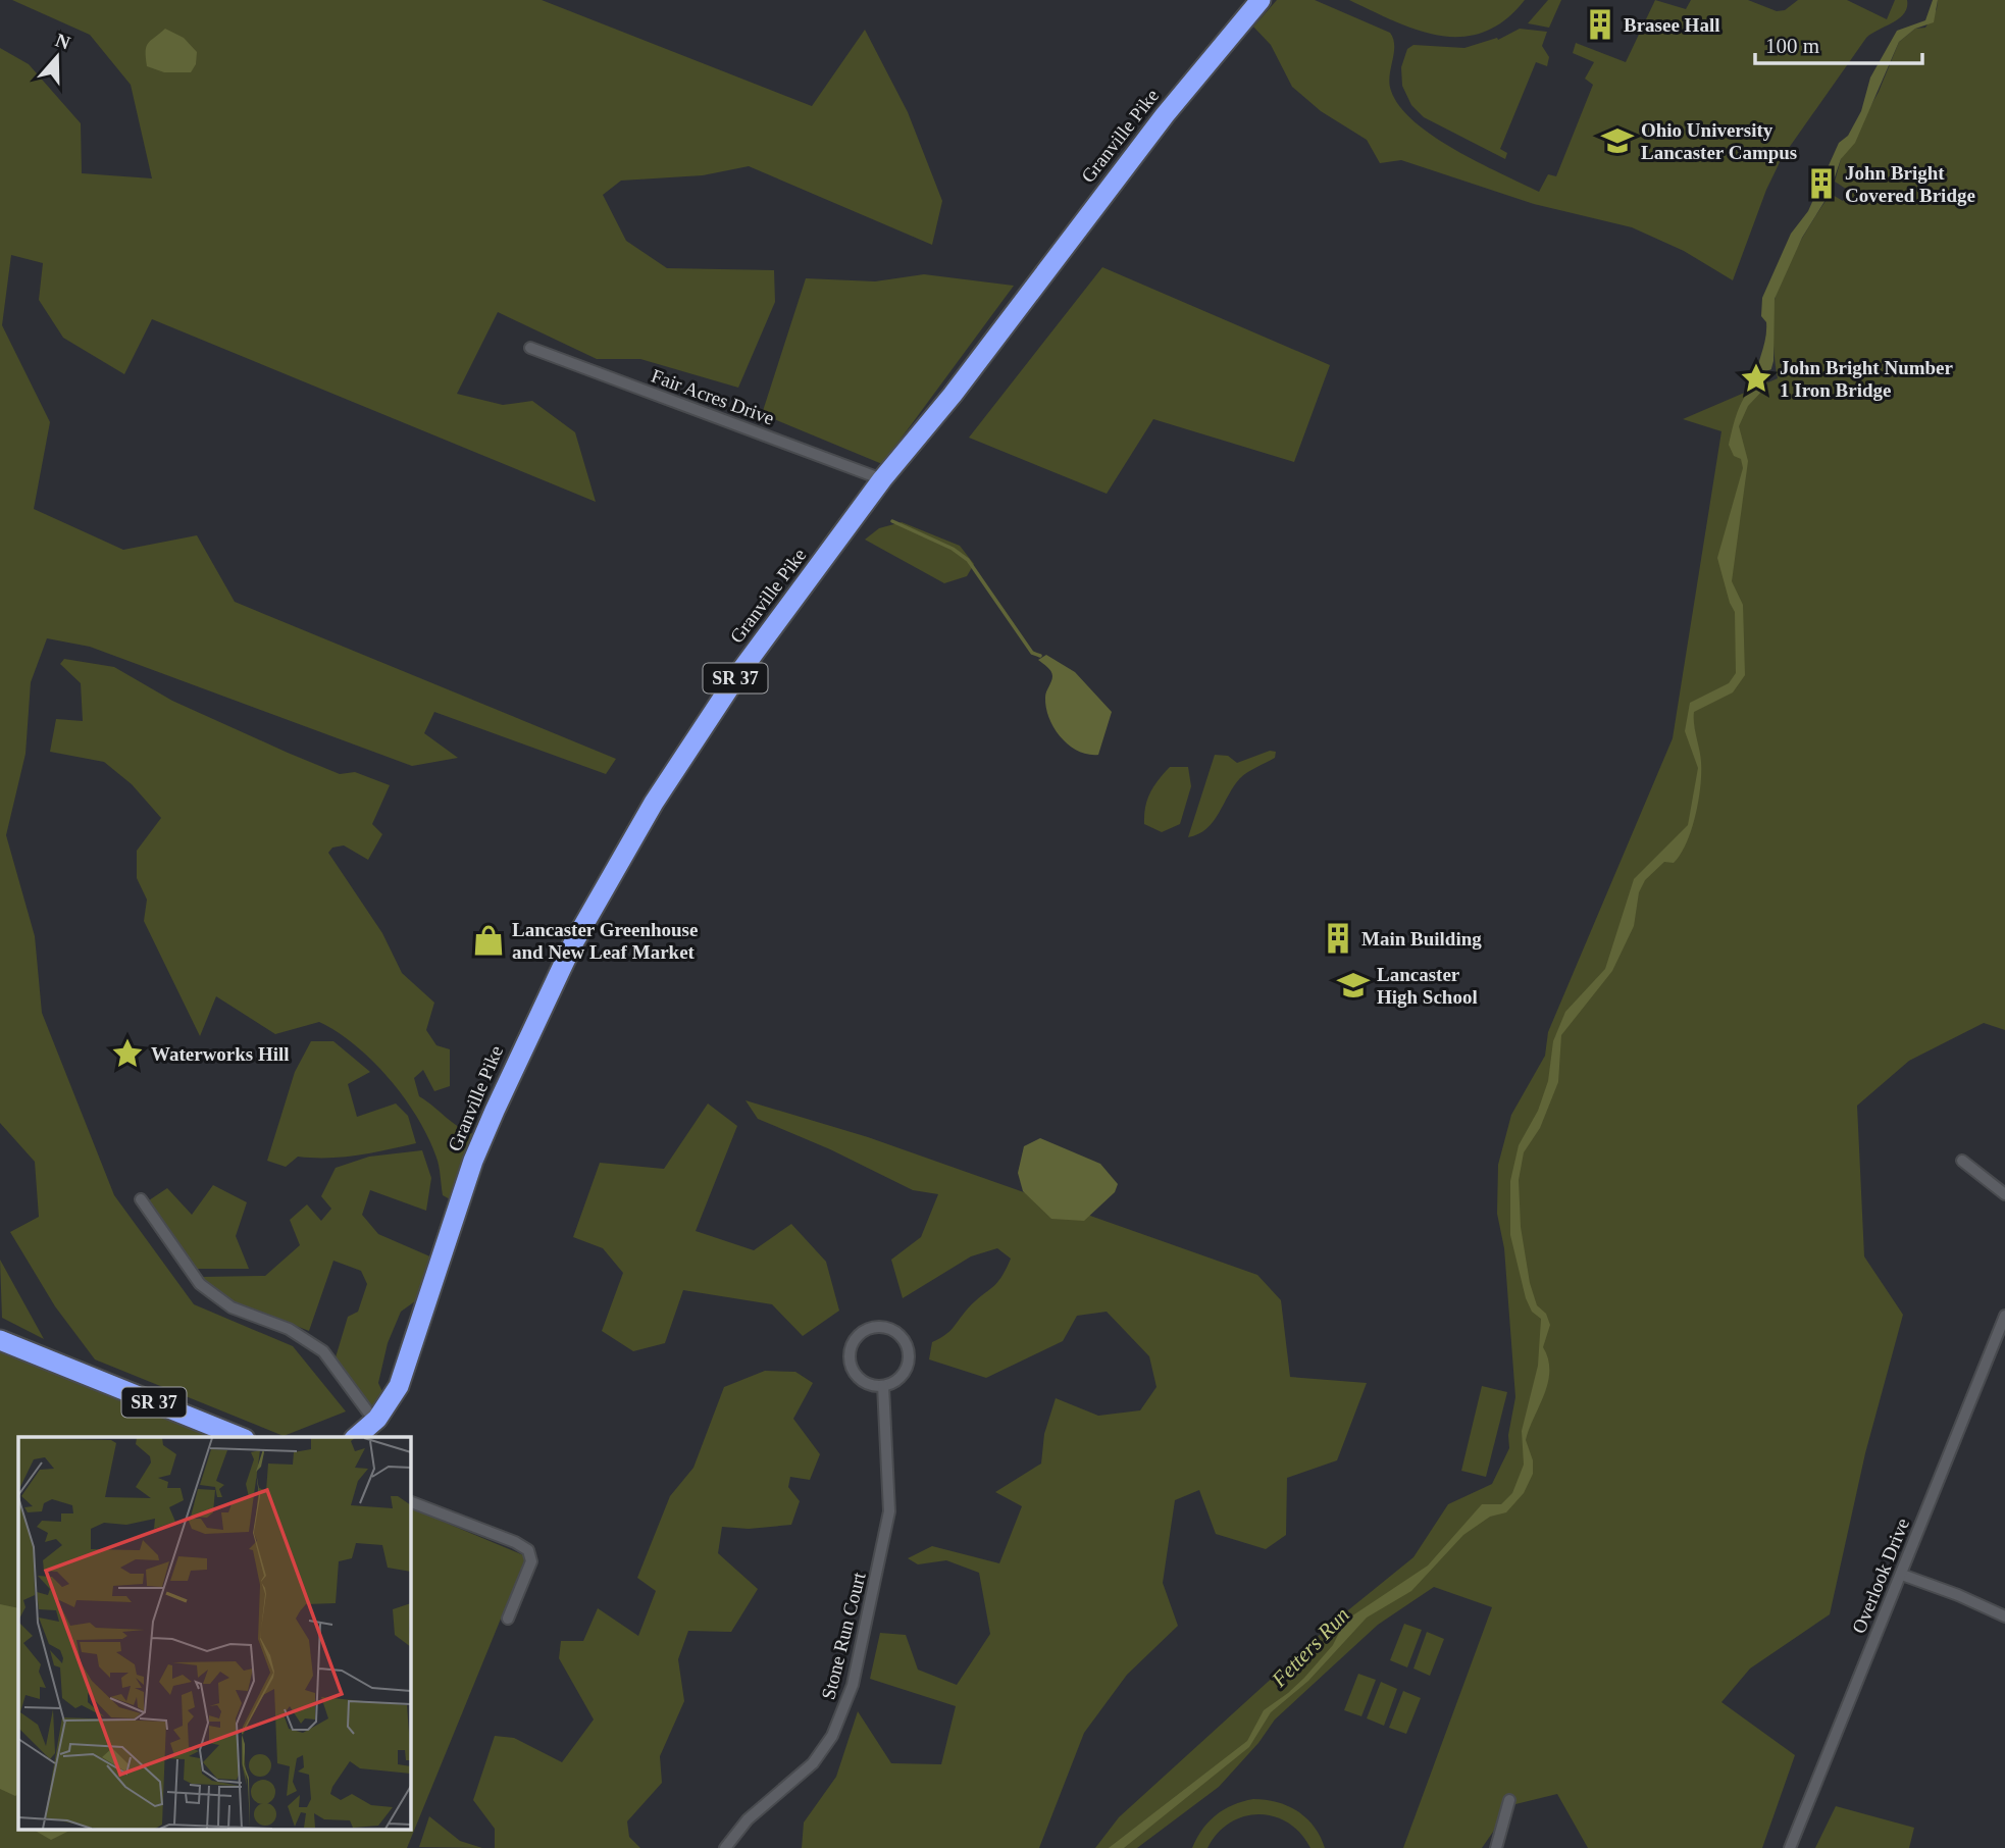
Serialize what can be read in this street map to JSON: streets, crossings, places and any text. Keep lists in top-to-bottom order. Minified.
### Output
{"streets":{"highway":["Granville Pike","SR 37"],"street":["Fair Acres Drive","Overlook Drive","Stone Run Court"]},"crossings":[["Granville Pike","Fair Acres Drive"]],"water":["Fetters Run"],"places":{"building":["Brasee Hall","John Bright Covered Bridge","Main Building"],"school or university":["Ohio University Lancaster Campus","Lancaster High School"],"place":["John Bright Number 1 Iron Bridge","Waterworks Hill"],"shop":["Lancaster Greenhouse and New Leaf Market"]},"scale_bar":"100 m","north":"top"}
